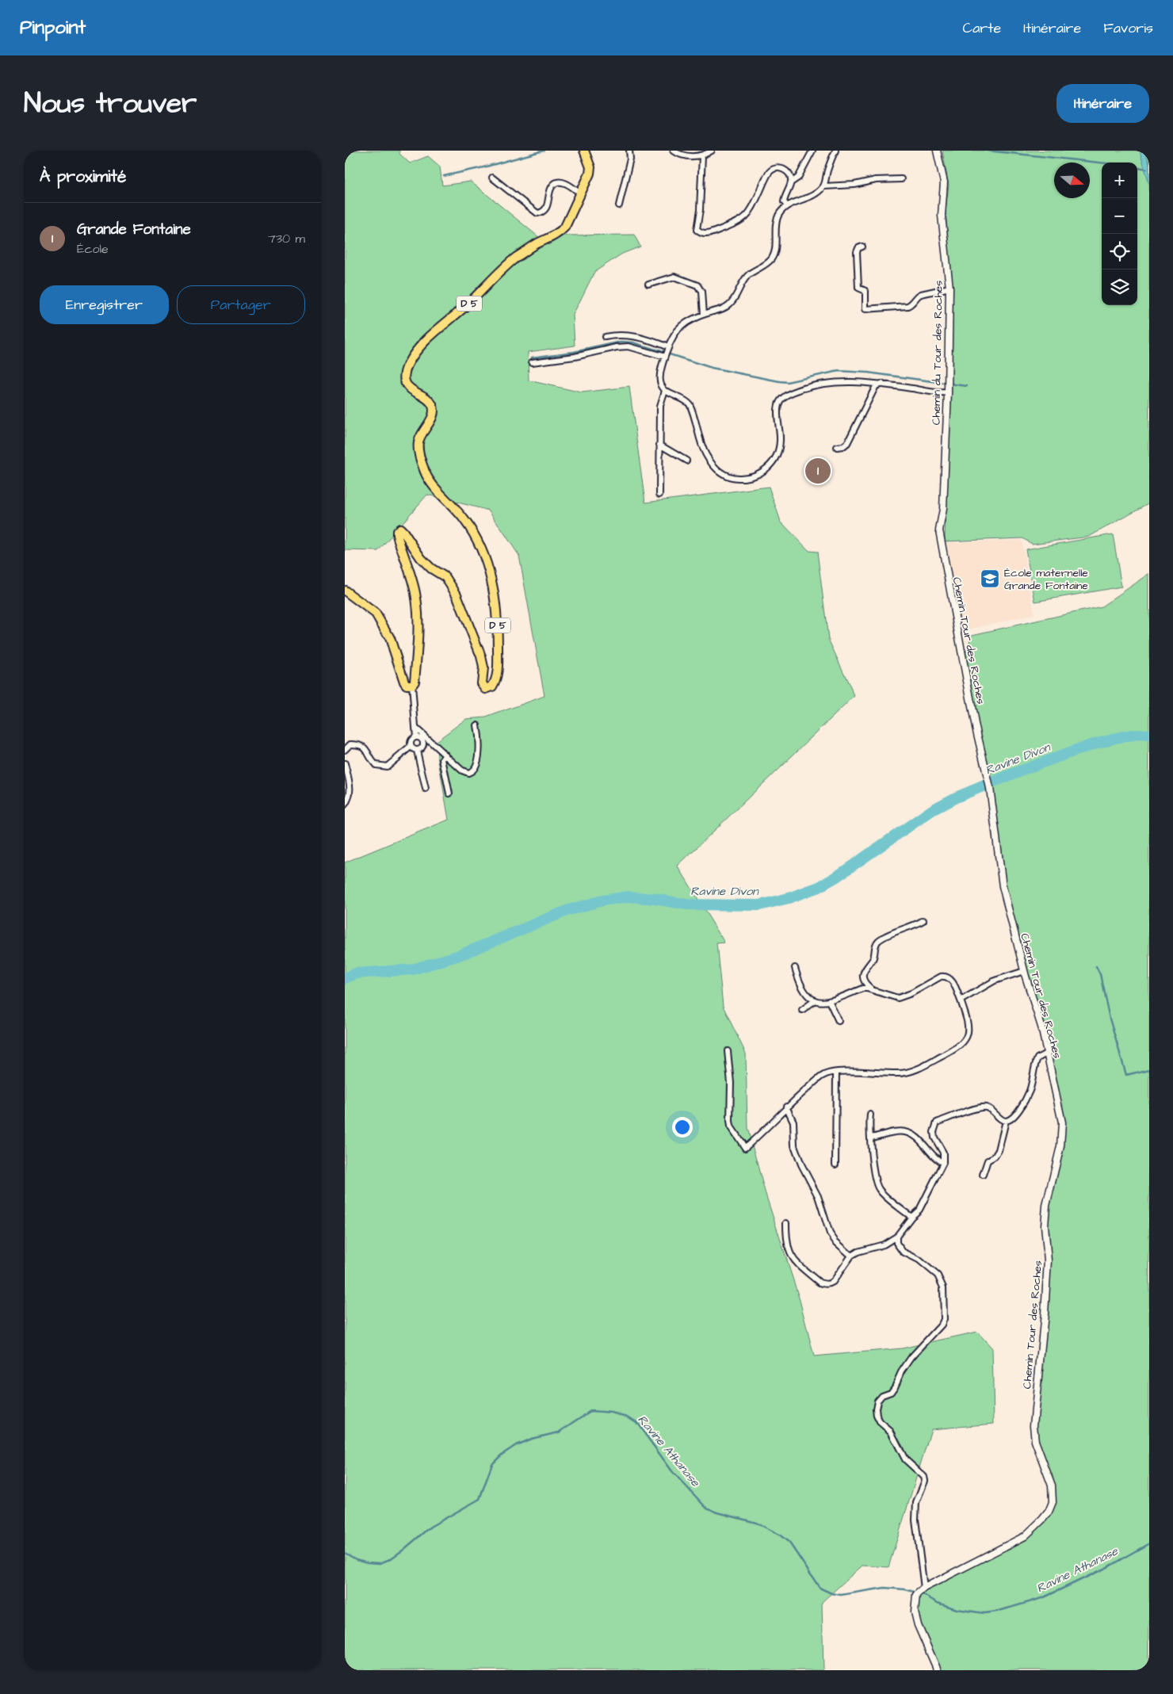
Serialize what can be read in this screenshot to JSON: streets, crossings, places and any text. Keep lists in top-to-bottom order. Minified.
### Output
{"streets":{"main road":["D 5"],"street":["Chemin du Tour des Roches","Chemin Tour des Roches"]},"crossings":[["Chemin du Tour des Roches","Chemin Tour des Roches"]],"water":["Ravine Divon","Ravine Athanase"],"places":{"school or university":["École maternelle Grande Fontaine"]},"north":"right","page":{"header":"Pinpoint","nav":["Carte","Itinéraire","Favoris"],"title":"Nous trouver","buttons":["Itinéraire",["Enregistrer","Partager"]],"heading":"À proximité","map_buttons":["+","−"],"list":[{"mark":"1","name":"Grande Fontaine","note":"École","value":"730 m"}],"pins":"1"}}
